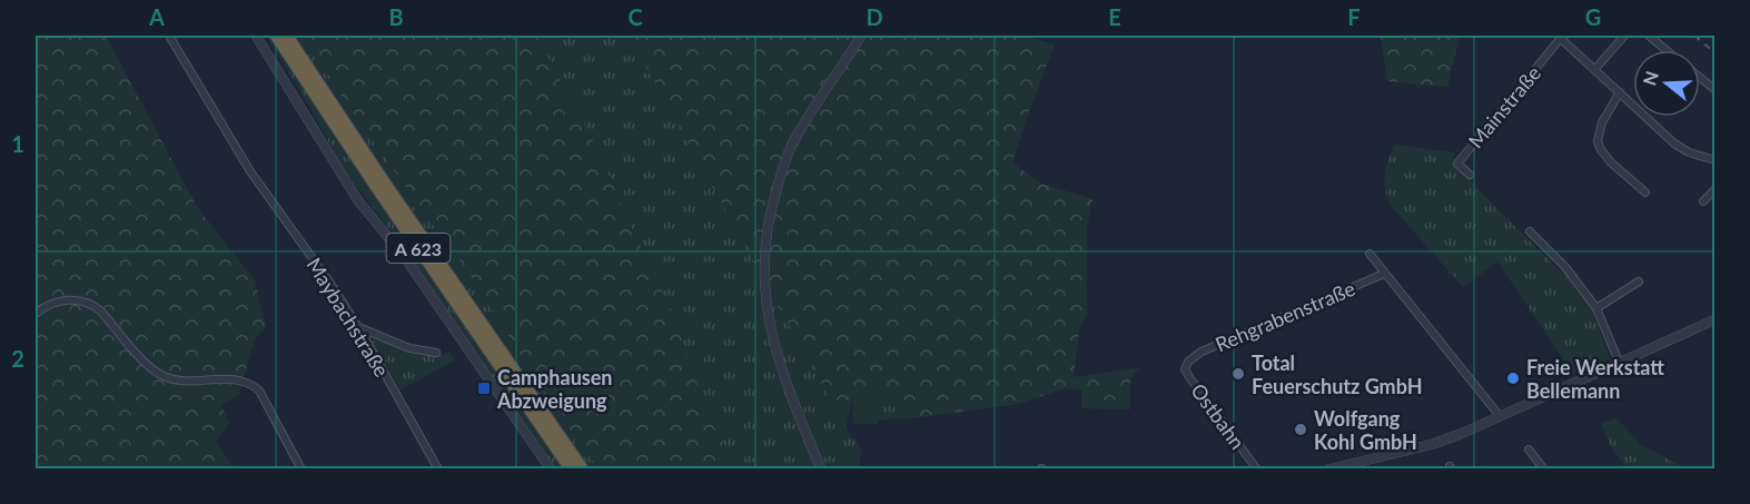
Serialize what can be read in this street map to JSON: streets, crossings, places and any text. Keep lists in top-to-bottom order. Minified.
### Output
{"streets":{"highway":["A 623"],"street":["Mainstraße","Rehgrabenstraße","Maybachstraße","Ostbahn"]},"crossings":[["Rehgrabenstraße","Ostbahn"]],"places":{"other":["Total Feuerschutz GmbH","Freie Werkstatt Bellemann","Wolfgang Kohl GmbH"],"transit":["Camphausen Abzweigung"]},"north":"left","grid":{"columns":["A","B","C","D","E","F","G"],"rows":["1","2"]}}
